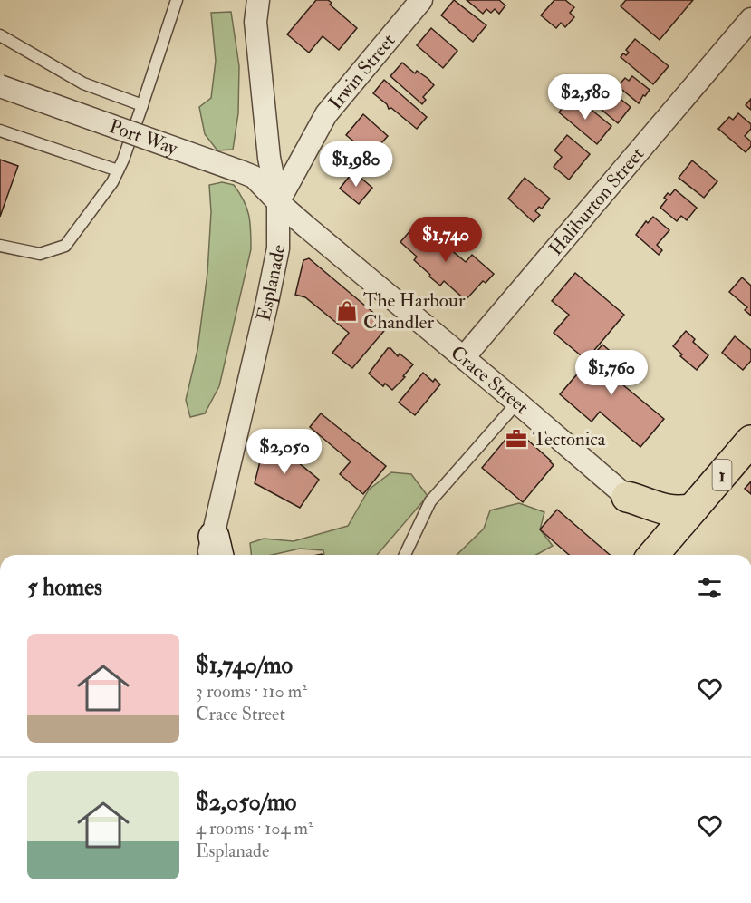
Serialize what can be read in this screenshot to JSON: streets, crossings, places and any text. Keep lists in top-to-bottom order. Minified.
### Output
{"streets":{"highway":["1"],"street":["Irwin Street","Port Way","Haliburton Street","Esplanade","Crace Street"]},"crossings":[["Irwin Street","Port Way"],["Irwin Street","Esplanade"],["Irwin Street","Crace Street"],["Port Way","Esplanade"],["Port Way","Crace Street"],["Haliburton Street","Crace Street"],["Esplanade","Crace Street"]],"places":{"shop":["The Harbour Chandler"],"office":["Tectonica"]},"page":{"price":["$2,580","$1,980","$1,740","$1,760","$2,050"],"heading":"5 homes","list":[{"name":"$1,740/mo","note":"3 rooms · 110 m² · Crace Street"},{"name":"$2,050/mo","note":"4 rooms · 104 m² · Esplanade"}]}}
